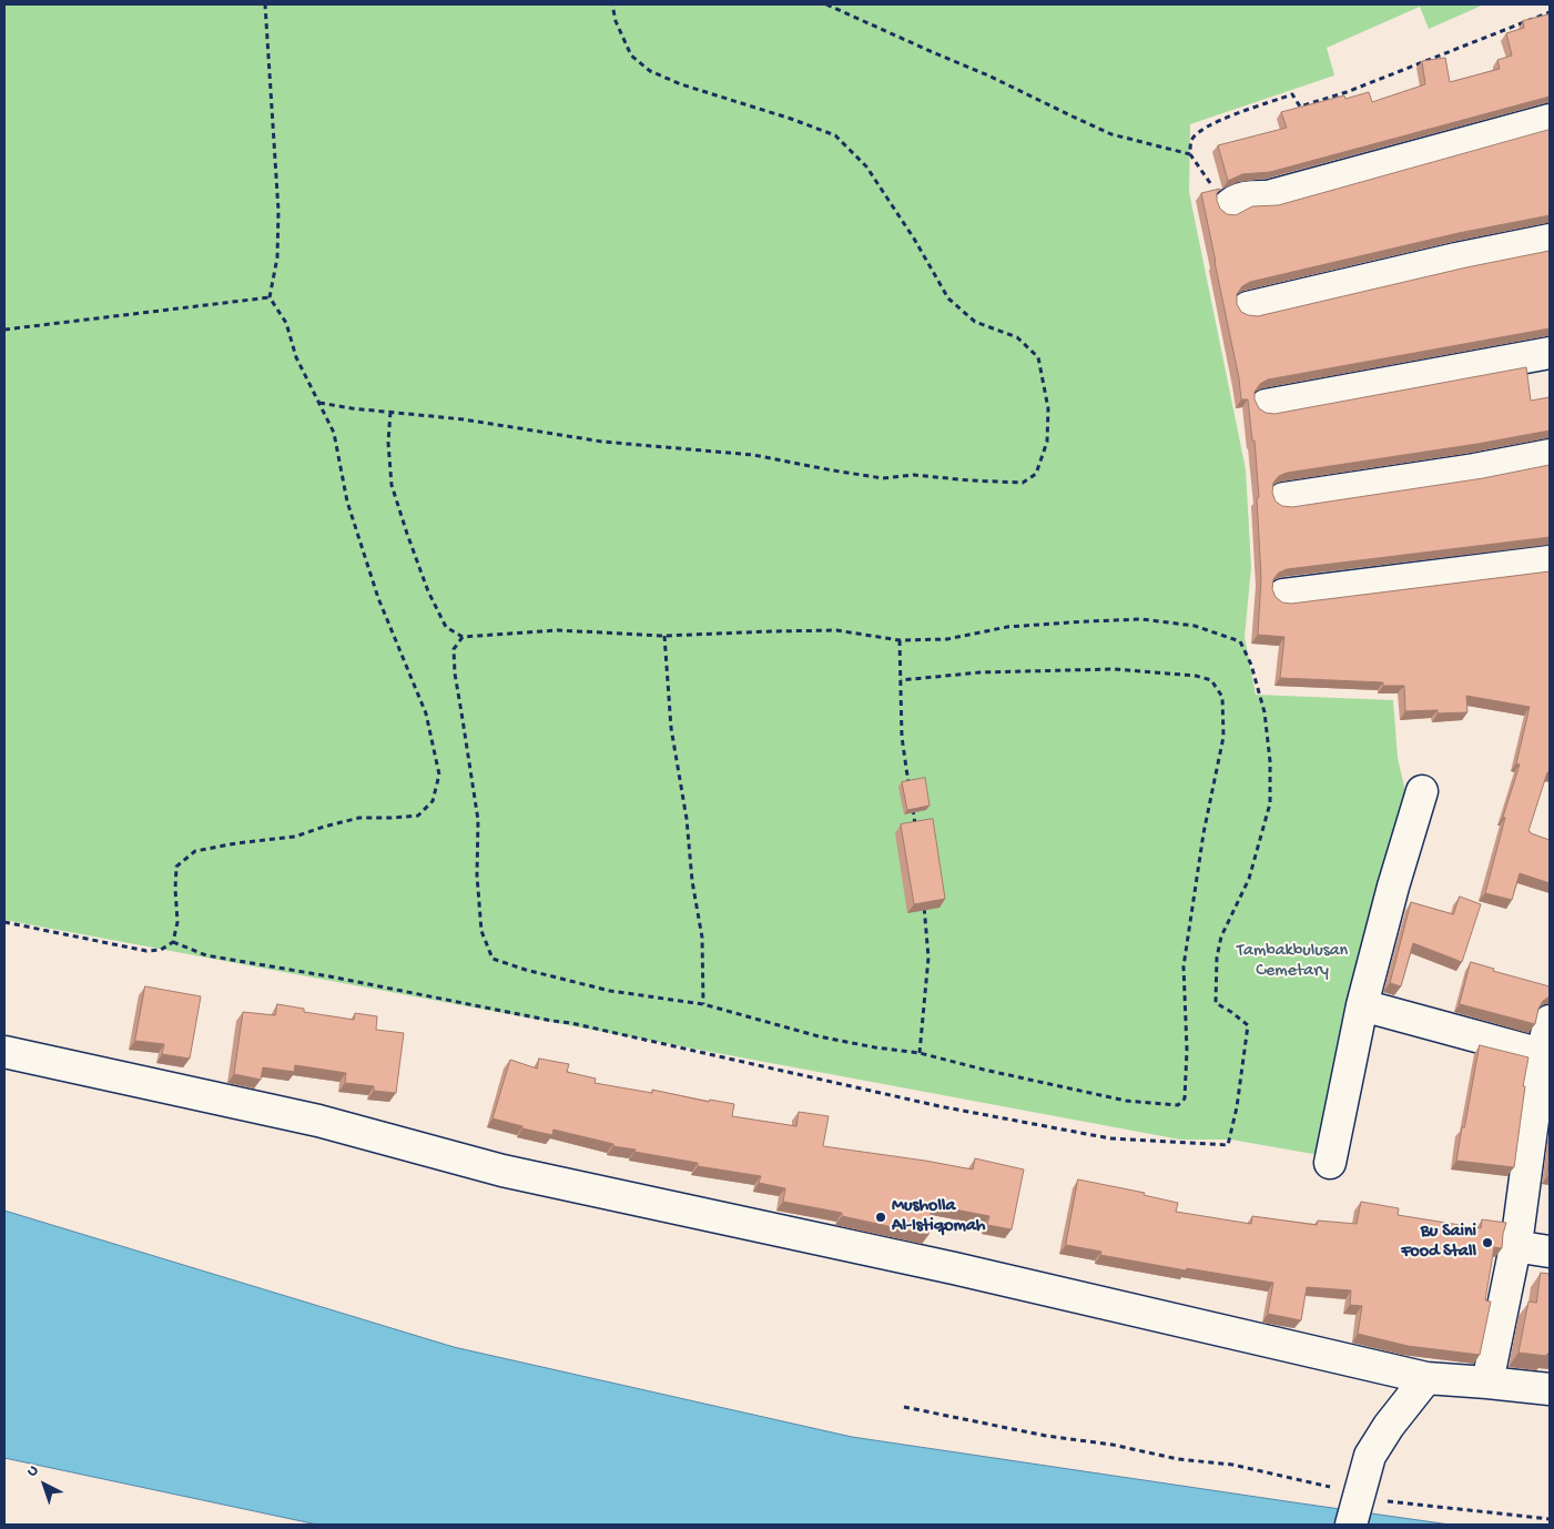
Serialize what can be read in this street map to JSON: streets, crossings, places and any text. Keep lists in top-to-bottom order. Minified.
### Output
{"parks":["Tambakbulusan Cemetary"],"places":["Musholla Al-Istiqomah","Bu Saini Food Stall"],"north":"top left"}
